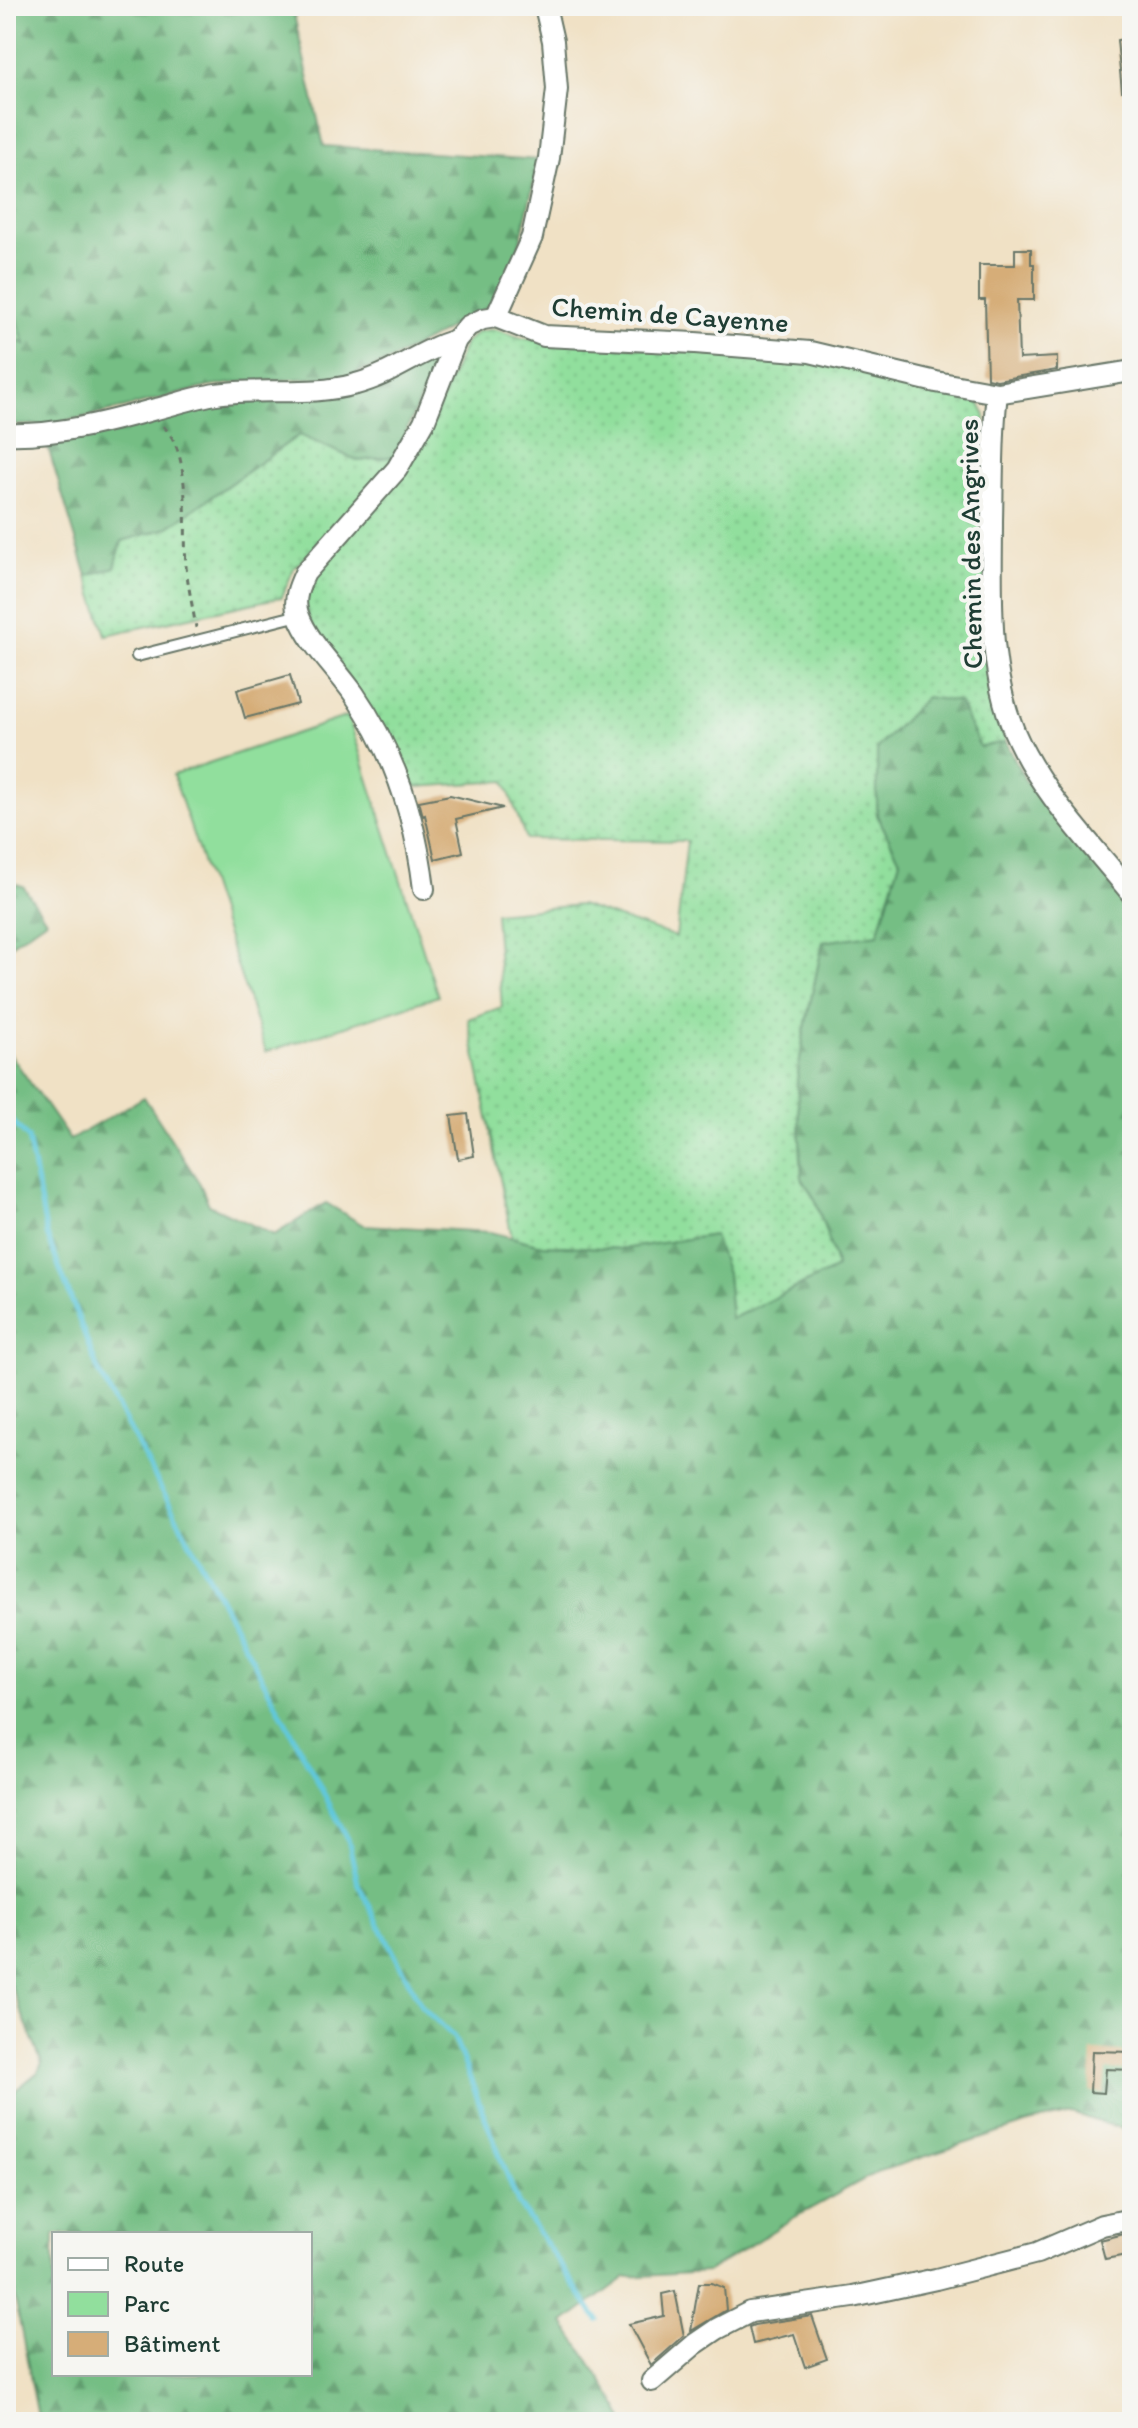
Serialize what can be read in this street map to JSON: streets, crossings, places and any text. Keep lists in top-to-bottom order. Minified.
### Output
{"streets":{"street":["Chemin de Cayenne","Chemin des Angrives"]},"crossings":[["Chemin de Cayenne","Chemin des Angrives"]],"legend":["Route","Parc","Bâtiment"]}
